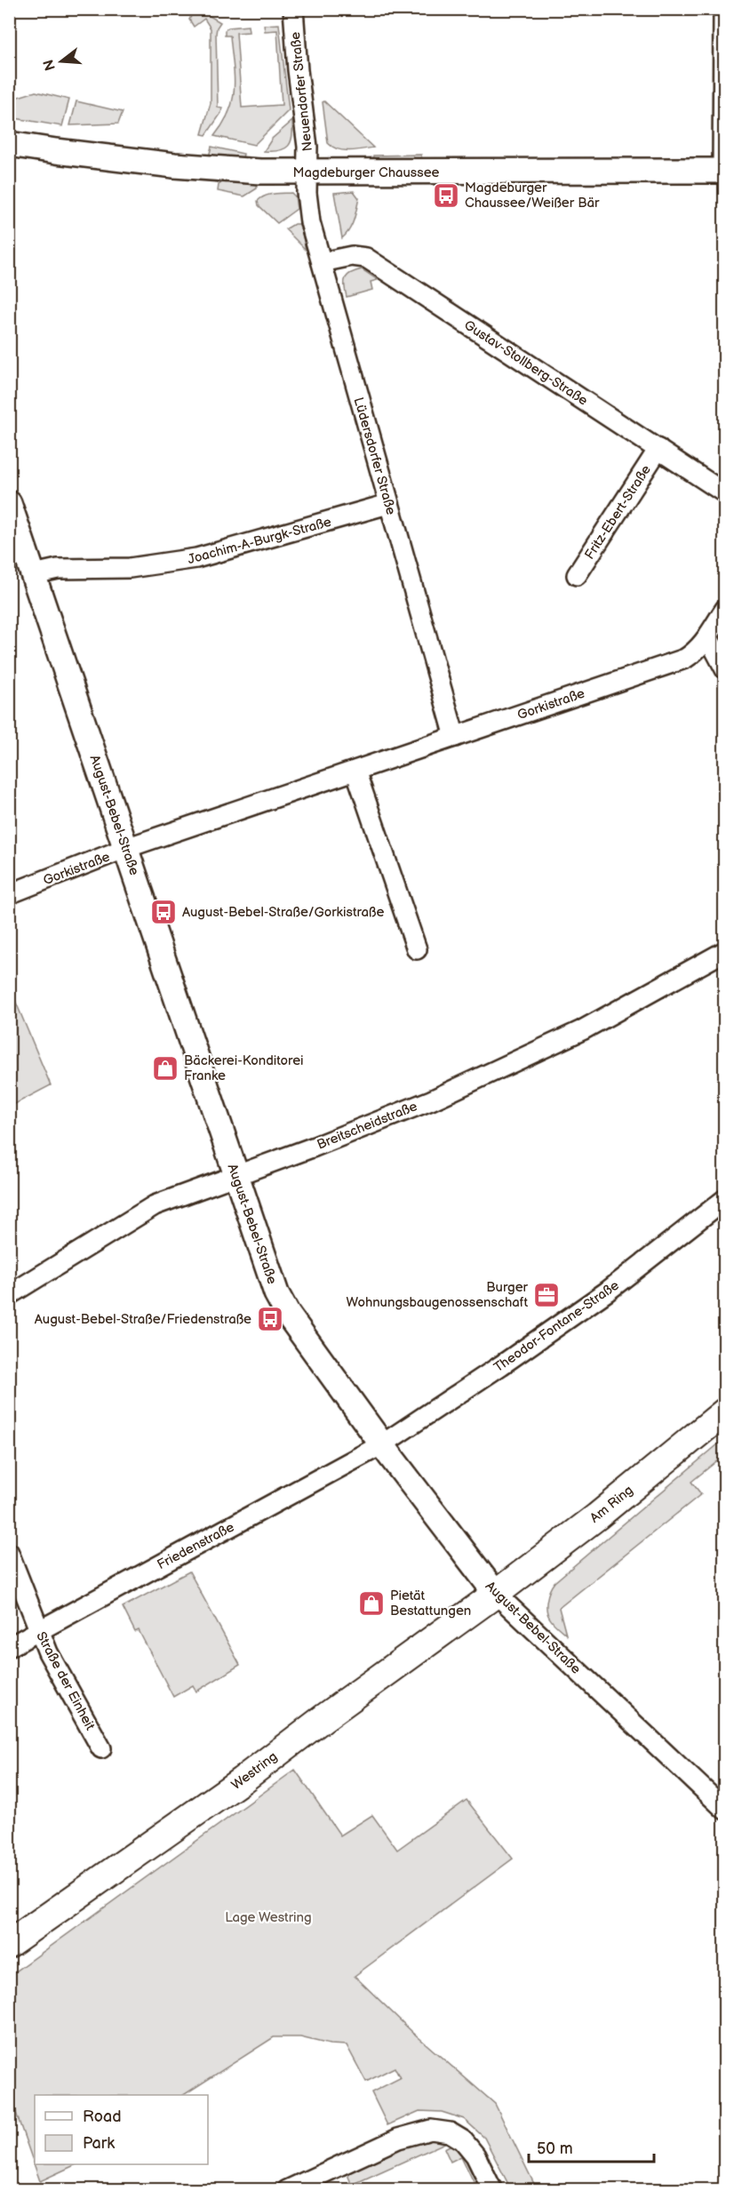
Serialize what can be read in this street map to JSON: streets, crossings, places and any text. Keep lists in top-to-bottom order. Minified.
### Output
{"streets":{"main road":["Am Ring","Westring"],"street":["Neuendorfer Straße","Magdeburger Chaussee","Gustav-Stollberg-Straße","Lüdersdorfer Straße","Fritz-Ebert-Straße","Joachim-A-Burgk-Straße","Gorkistraße","August-Bebel-Straße","Breitscheidstraße","Theodor-Fontane-Straße","Friedenstraße","Straße der Einheit"]},"crossings":[["Neuendorfer Straße","Magdeburger Chaussee"],["Neuendorfer Straße","Lüdersdorfer Straße"],["Magdeburger Chaussee","Lüdersdorfer Straße"],["Gustav-Stollberg-Straße","Lüdersdorfer Straße"],["Gustav-Stollberg-Straße","Fritz-Ebert-Straße"],["Lüdersdorfer Straße","Joachim-A-Burgk-Straße"],["Lüdersdorfer Straße","Gorkistraße"],["Joachim-A-Burgk-Straße","August-Bebel-Straße"],["Gorkistraße","August-Bebel-Straße"],["August-Bebel-Straße","Breitscheidstraße"],["August-Bebel-Straße","Theodor-Fontane-Straße"],["August-Bebel-Straße","Am Ring"],["August-Bebel-Straße","Friedenstraße"],["August-Bebel-Straße","Westring"],["Theodor-Fontane-Straße","Friedenstraße"],["Am Ring","Westring"],["Friedenstraße","Straße der Einheit"]],"parks":["Lage Westring"],"places":{"bus stop":["Magdeburger Chaussee/Weißer Bär","August-Bebel-Straße/Gorkistraße","August-Bebel-Straße/Friedenstraße"],"shop":["Bäckerei-Konditorei Franke","Pietät Bestattungen"],"office":["Burger Wohnungsbaugenossenschaft"]},"legend":["Road","Park"],"scale_bar":"50 m","north":"left"}
